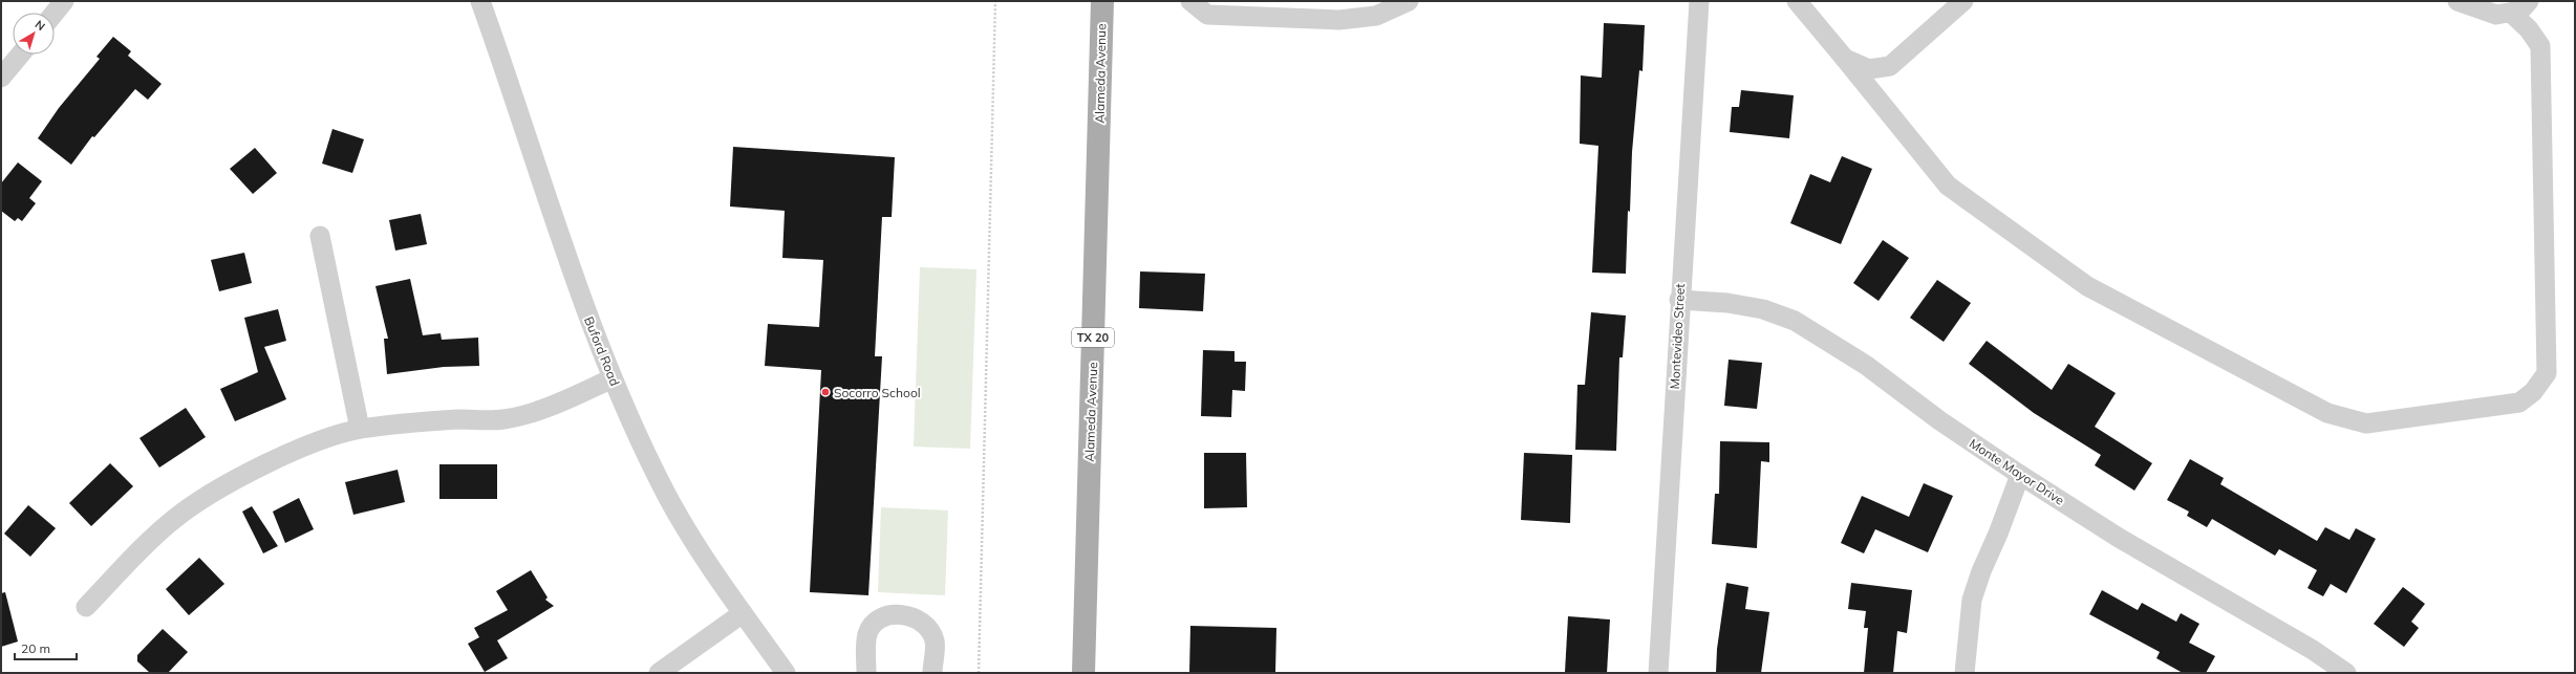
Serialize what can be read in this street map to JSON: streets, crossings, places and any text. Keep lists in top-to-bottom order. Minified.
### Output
{"streets":{"main road":["Alameda Avenue","TX 20"],"street":["Montevideo Street","Buford Road","Monte Mayor Drive"]},"crossings":[["Montevideo Street","Monte Mayor Drive"]],"places":["Socorro School"],"scale_bar":"20 m","north":"top right"}
